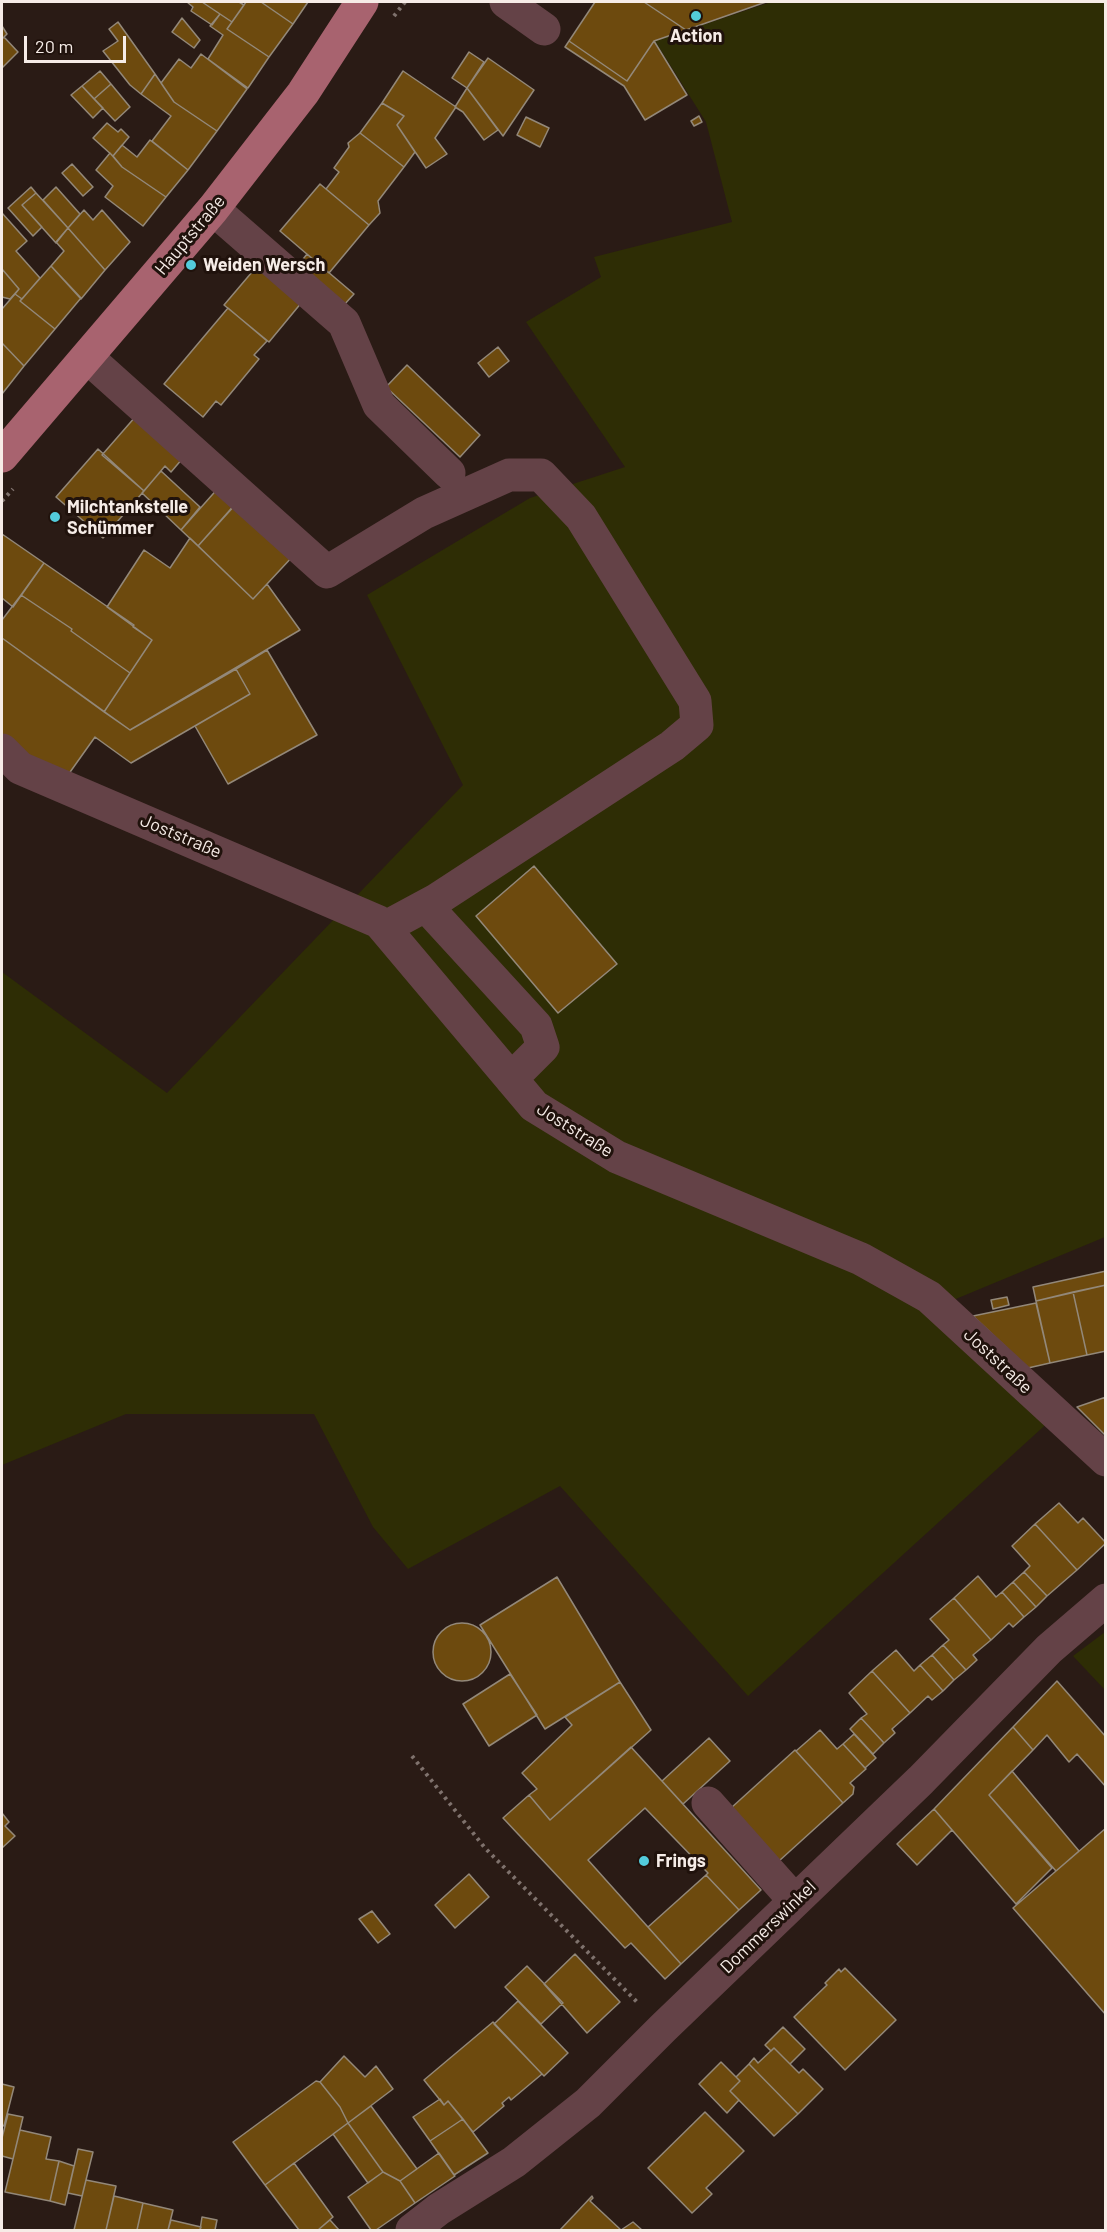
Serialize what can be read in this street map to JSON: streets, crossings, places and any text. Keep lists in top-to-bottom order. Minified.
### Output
{"streets":{"main road":["Hauptstraße"],"street":["Joststraße","Dommerswinkel"]},"places":["Action","Weiden Wersch","Milchtankstelle Schümmer","Frings"],"scale_bar":"20 m"}
